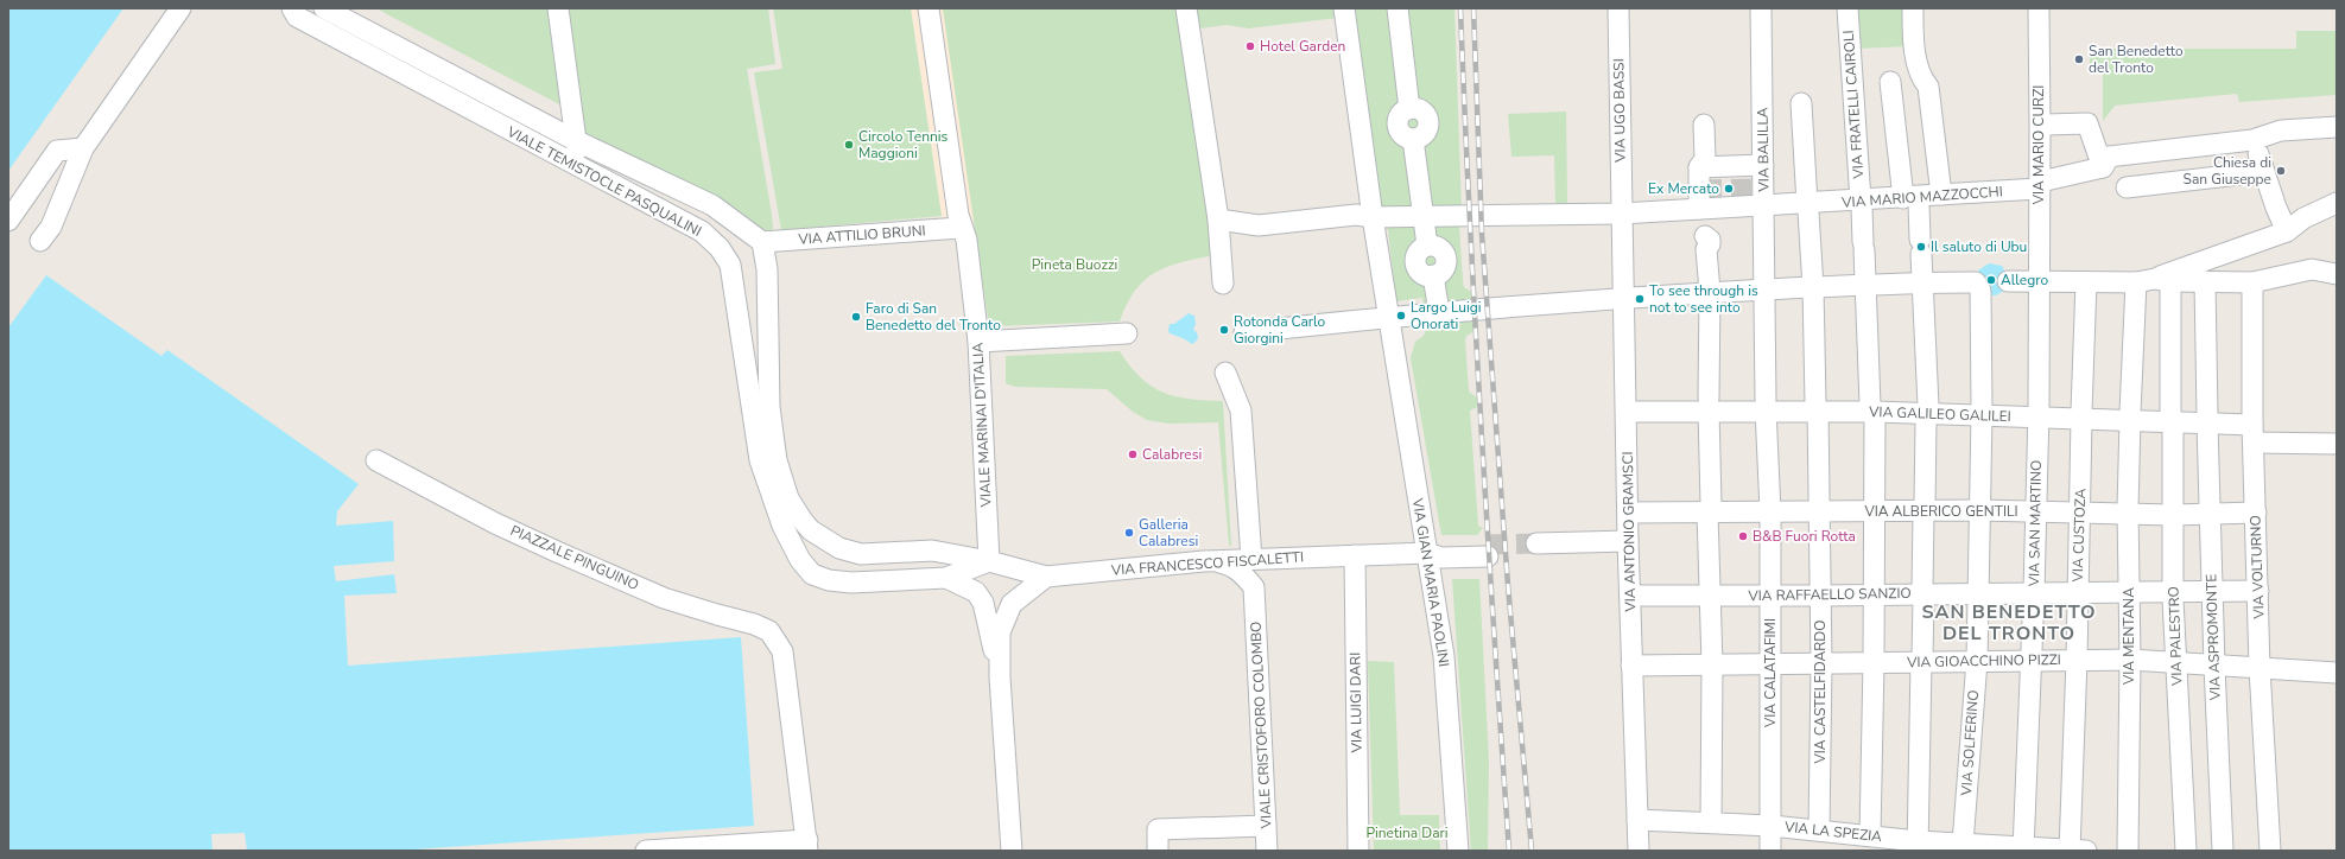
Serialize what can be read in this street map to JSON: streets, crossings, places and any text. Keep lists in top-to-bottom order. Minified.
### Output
{"streets":{"street":["VIA FRATELLI CAIROLI","VIA UGO BASSI","VIA MARIO CURZI","VIA BALILLA","VIALE TEMISTOCLE PASQUALINI","VIA MARIO MAZZOCCHI","VIA ATTILIO BRUNI","VIA GALILEO GALILEI","VIALE MARINAI D'ITALIA","VIA ALBERICO GENTILI","VIA SAN MARTINO","VIA ANTONIO GRAMSCI","VIA CUSTOZA","PIAZZALE PINGUINO","VIA FRANCESCO FISCALETTI","VIA VOLTURNO","VIA GIAN MARIA PAOLINI","VIA RAFFAELLO SANZIO","VIA MENTANA","VIA PALESTRO","VIA ASPROMONTE","VIA GIOACCHINO PIZZI","VIA CALATAFIMI","VIA CASTELFIDARDO","VIA LUIGI DARI","VIALE CRISTOFORO COLOMBO","VIA SOLFERINO","VIA LA SPEZIA"]},"crossings":[["VIA FRATELLI CAIROLI","VIA MARIO MAZZOCCHI"],["VIA FRATELLI CAIROLI","VIA GALILEO GALILEI"],["VIA FRATELLI CAIROLI","VIA ALBERICO GENTILI"],["VIA FRATELLI CAIROLI","VIA RAFFAELLO SANZIO"],["VIA FRATELLI CAIROLI","VIA GIOACCHINO PIZZI"],["VIA FRATELLI CAIROLI","VIA LA SPEZIA"],["VIA UGO BASSI","VIA ANTONIO GRAMSCI"],["VIA MARIO CURZI","VIA MARIO MAZZOCCHI"],["VIA MARIO CURZI","VIA SAN MARTINO"],["VIA BALILLA","VIA MARIO MAZZOCCHI"],["VIA BALILLA","VIA CALATAFIMI"],["VIALE TEMISTOCLE PASQUALINI","VIA ATTILIO BRUNI"],["VIALE TEMISTOCLE PASQUALINI","VIALE MARINAI D'ITALIA"],["VIALE TEMISTOCLE PASQUALINI","VIA FRANCESCO FISCALETTI"],["VIA MARIO MAZZOCCHI","VIA CASTELFIDARDO"],["VIA ATTILIO BRUNI","VIALE MARINAI D'ITALIA"],["VIA GALILEO GALILEI","VIA SAN MARTINO"],["VIA GALILEO GALILEI","VIA ANTONIO GRAMSCI"],["VIA GALILEO GALILEI","VIA CUSTOZA"],["VIA GALILEO GALILEI","VIA VOLTURNO"],["VIA GALILEO GALILEI","VIA MENTANA"],["VIA GALILEO GALILEI","VIA PALESTRO"],["VIA GALILEO GALILEI","VIA ASPROMONTE"],["VIA GALILEO GALILEI","VIA CALATAFIMI"],["VIA GALILEO GALILEI","VIA CASTELFIDARDO"],["VIA GALILEO GALILEI","VIA SOLFERINO"],["VIALE MARINAI D'ITALIA","VIA FRANCESCO FISCALETTI"],["VIA ALBERICO GENTILI","VIA SAN MARTINO"],["VIA ALBERICO GENTILI","VIA ANTONIO GRAMSCI"],["VIA ALBERICO GENTILI","VIA CUSTOZA"],["VIA ALBERICO GENTILI","VIA VOLTURNO"],["VIA ALBERICO GENTILI","VIA MENTANA"],["VIA ALBERICO GENTILI","VIA PALESTRO"],["VIA ALBERICO GENTILI","VIA ASPROMONTE"],["VIA ALBERICO GENTILI","VIA CALATAFIMI"],["VIA ALBERICO GENTILI","VIA CASTELFIDARDO"],["VIA ALBERICO GENTILI","VIA SOLFERINO"],["VIA SAN MARTINO","VIA RAFFAELLO SANZIO"],["VIA SAN MARTINO","VIA GIOACCHINO PIZZI"],["VIA SAN MARTINO","VIA LA SPEZIA"],["VIA ANTONIO GRAMSCI","VIA RAFFAELLO SANZIO"],["VIA ANTONIO GRAMSCI","VIA GIOACCHINO PIZZI"],["VIA ANTONIO GRAMSCI","VIA LA SPEZIA"],["VIA CUSTOZA","VIA RAFFAELLO SANZIO"],["VIA CUSTOZA","VIA GIOACCHINO PIZZI"],["VIA CUSTOZA","VIA LA SPEZIA"],["VIA FRANCESCO FISCALETTI","VIA GIAN MARIA PAOLINI"],["VIA FRANCESCO FISCALETTI","VIA LUIGI DARI"],["VIA FRANCESCO FISCALETTI","VIALE CRISTOFORO COLOMBO"],["VIA VOLTURNO","VIA RAFFAELLO SANZIO"],["VIA VOLTURNO","VIA GIOACCHINO PIZZI"],["VIA RAFFAELLO SANZIO","VIA MENTANA"],["VIA RAFFAELLO SANZIO","VIA PALESTRO"],["VIA RAFFAELLO SANZIO","VIA ASPROMONTE"],["VIA RAFFAELLO SANZIO","VIA CALATAFIMI"],["VIA RAFFAELLO SANZIO","VIA CASTELFIDARDO"],["VIA RAFFAELLO SANZIO","VIA SOLFERINO"],["VIA MENTANA","VIA GIOACCHINO PIZZI"],["VIA PALESTRO","VIA GIOACCHINO PIZZI"],["VIA ASPROMONTE","VIA GIOACCHINO PIZZI"],["VIA GIOACCHINO PIZZI","VIA CALATAFIMI"],["VIA GIOACCHINO PIZZI","VIA CASTELFIDARDO"],["VIA GIOACCHINO PIZZI","VIA SOLFERINO"],["VIA CALATAFIMI","VIA LA SPEZIA"],["VIA CASTELFIDARDO","VIA LA SPEZIA"],["VIA SOLFERINO","VIA LA SPEZIA"]],"districts":["SAN BENEDETTO DEL TRONTO"],"parks":["Pineta Buozzi","Pinetina Dari"],"places":["Hotel Garden","San Benedetto del Tronto","Circolo Tennis Maggioni","Chiesa di San Giuseppe","Ex Mercato","Il saluto di Ubu","Allegro","To see through is not to see into","Largo Luigi Onorati","Faro di San Benedetto del Tronto","Rotonda Carlo Giorgini","Calabresi","Galleria Calabresi","B&B Fuori Rotta"]}
